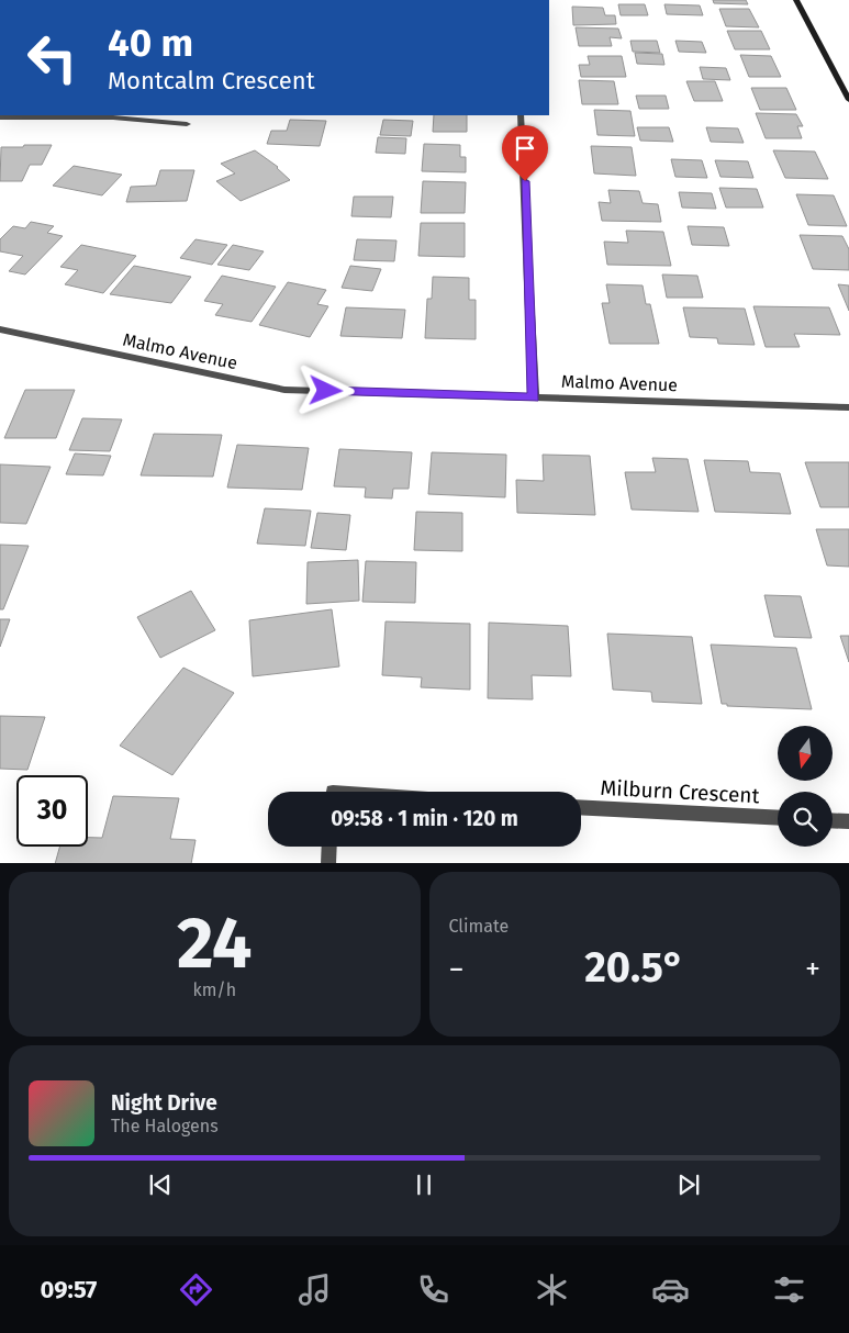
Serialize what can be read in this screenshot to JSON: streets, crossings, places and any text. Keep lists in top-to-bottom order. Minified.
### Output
{"streets":{"street":["Malmo Avenue","Milburn Crescent"]},"north":"bottom","page":{"turn":["40 m","Montcalm Crescent"],"limit":"30","trip":"09:58 · 1 min · 120 m","tile":[["24","km/h"],"Climate"],"heat":["−","20.5°","+"],"song":["Night Drive","The Halogens"],"tabs":"09:57"}}
